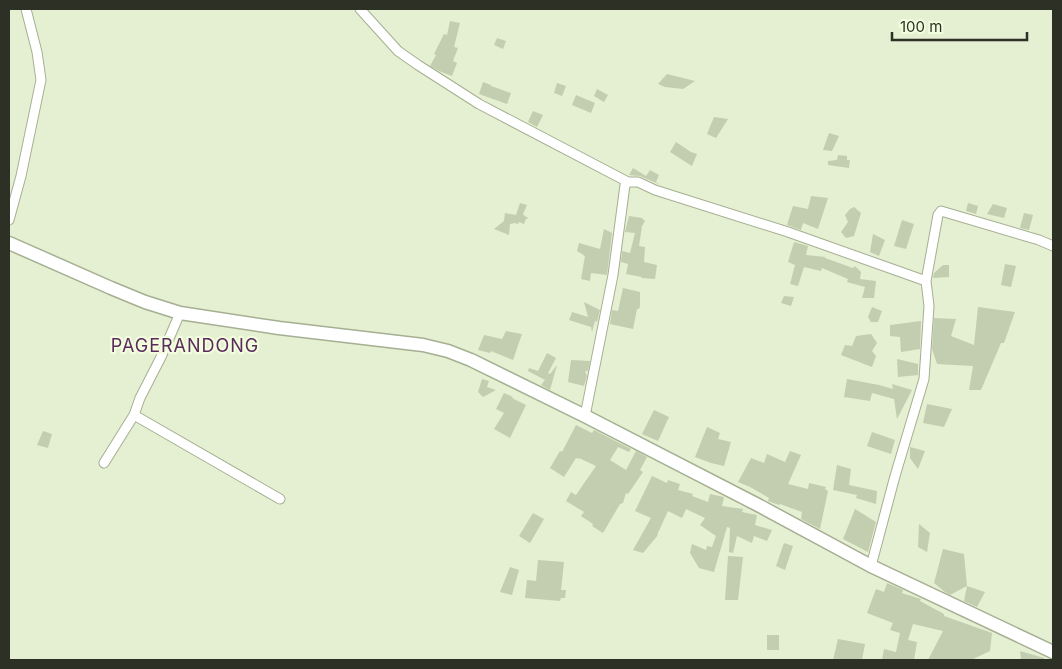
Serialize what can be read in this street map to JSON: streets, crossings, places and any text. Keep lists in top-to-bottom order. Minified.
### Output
{"districts":["PAGERANDONG"],"scale_bar":"100 m"}
